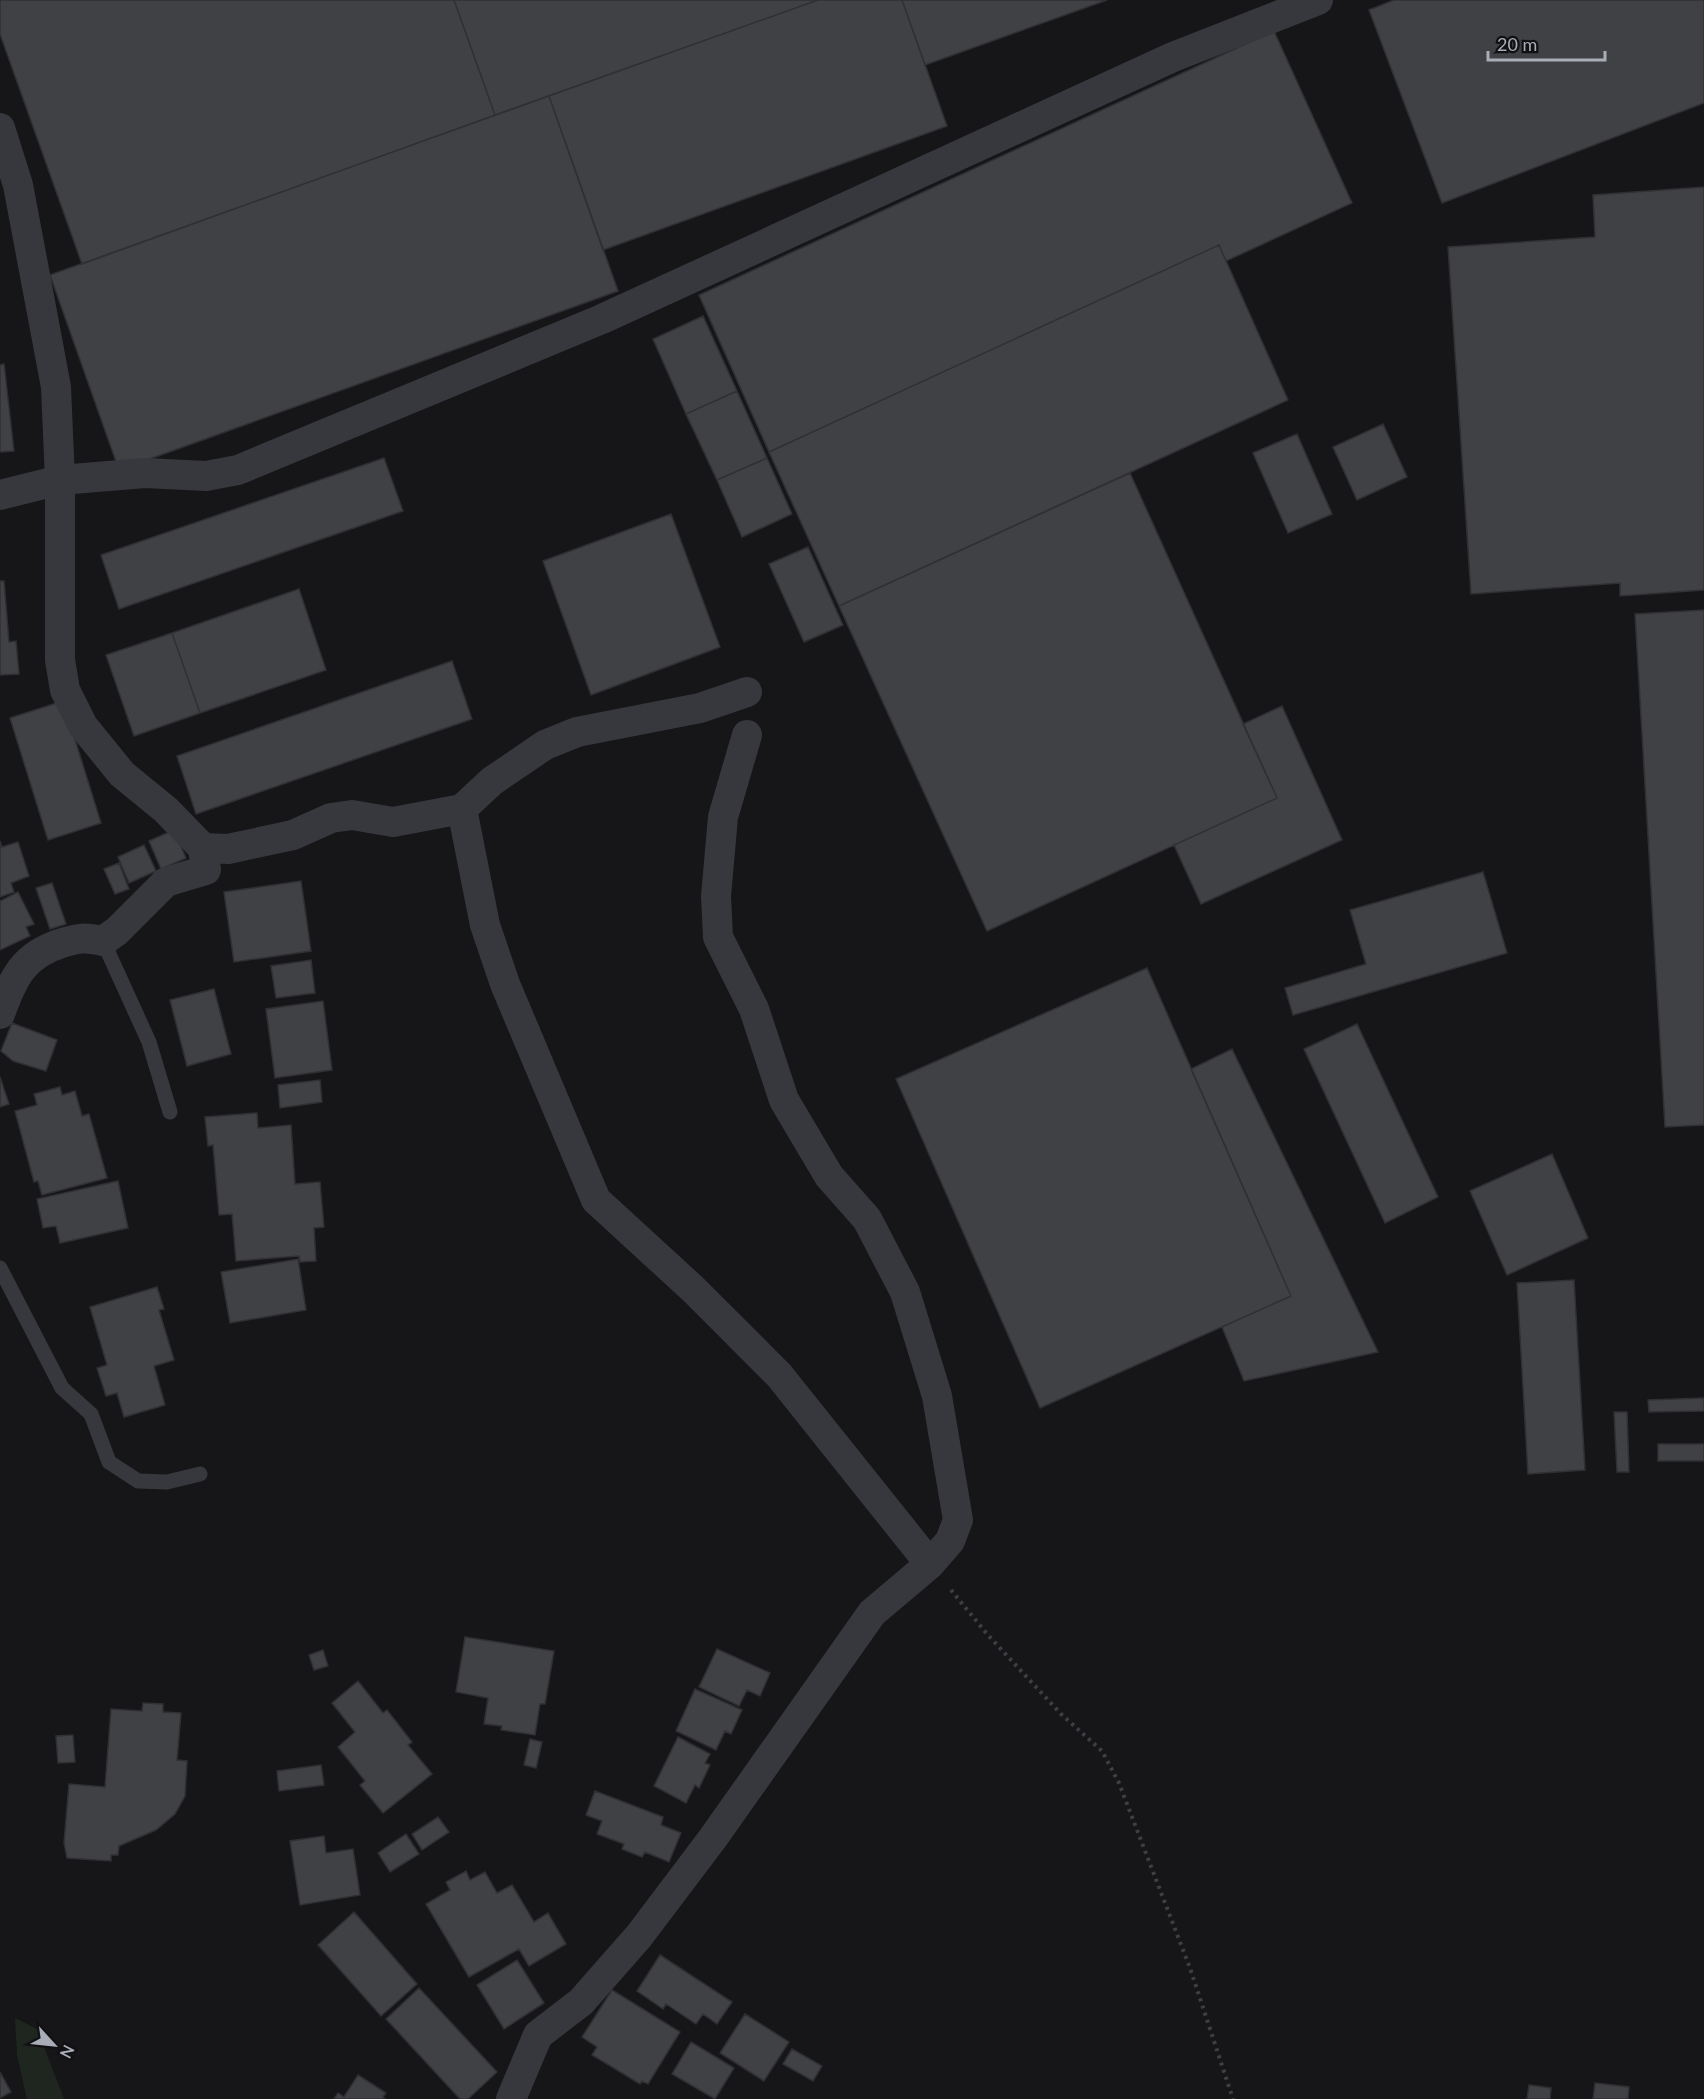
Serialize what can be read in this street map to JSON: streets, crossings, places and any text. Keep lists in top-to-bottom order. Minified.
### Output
{"scale_bar":"20 m","north":"bottom right"}
